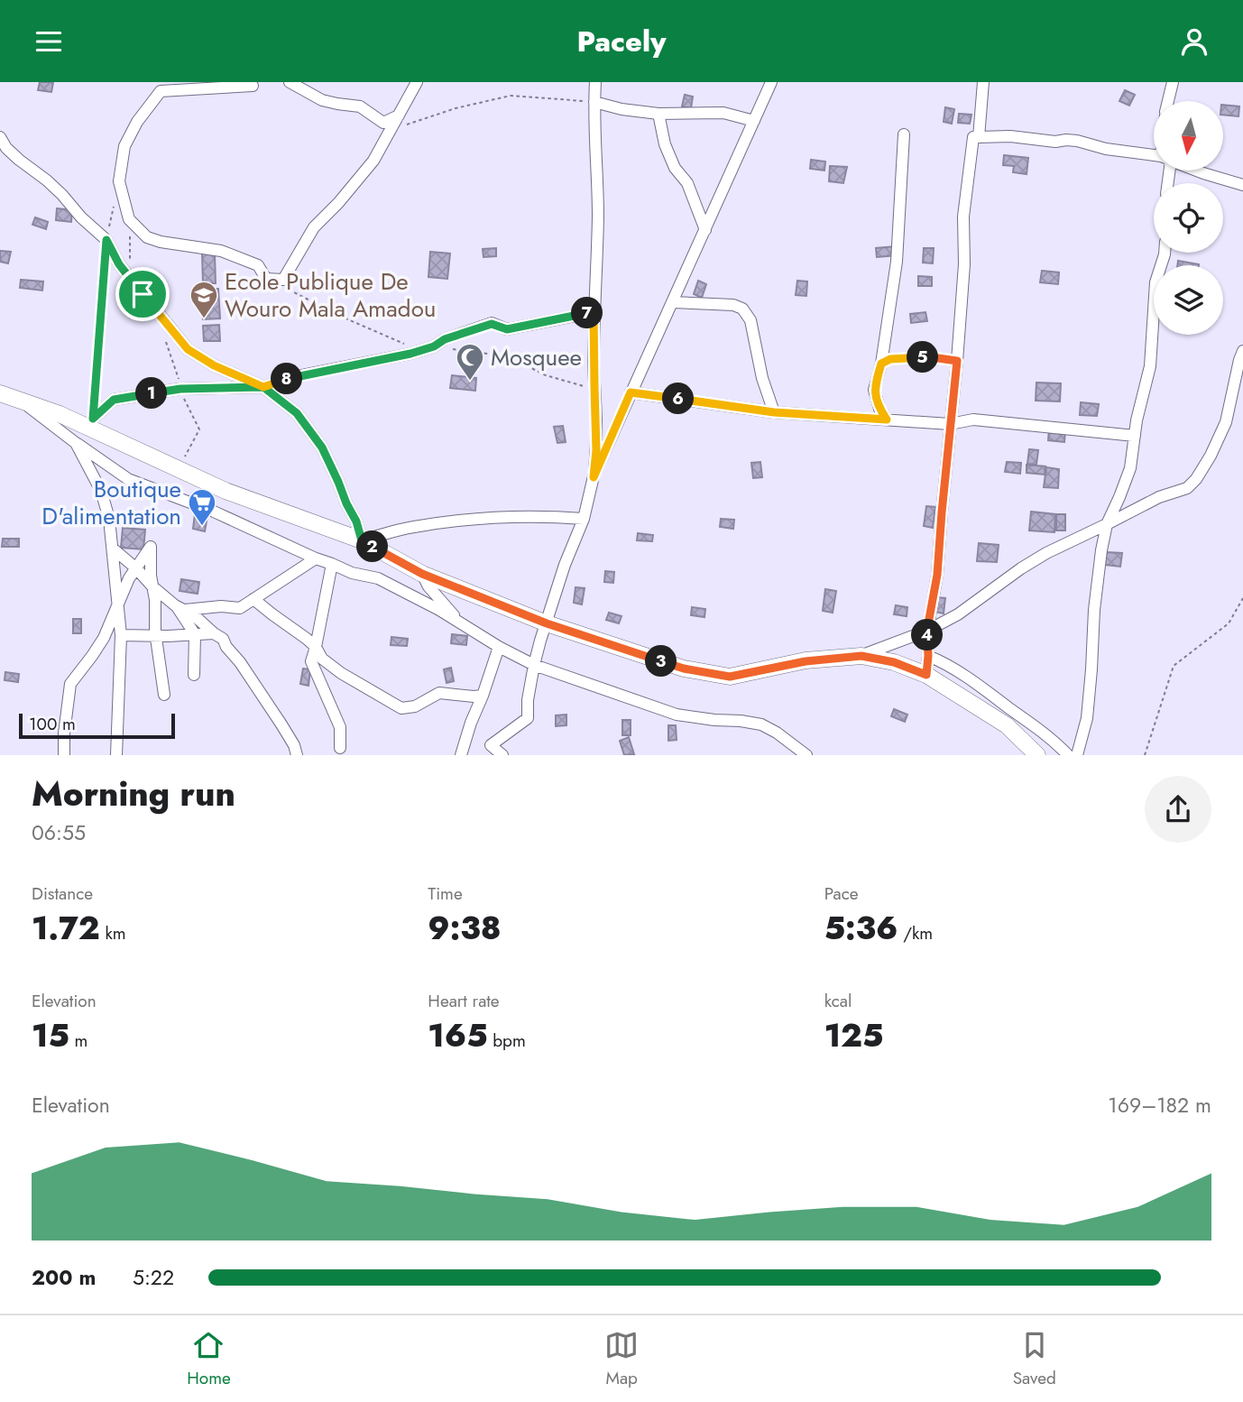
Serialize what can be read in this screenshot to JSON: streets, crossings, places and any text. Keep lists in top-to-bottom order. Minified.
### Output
{"places":{"school or university":["Ecole Publique De Wouro Mala Amadou"],"mosque":["Mosquee"],"supermarket":["Boutique D'alimentation"]},"scale_bar":"100 m","north":"bottom","page":{"header":"Pacely","pins":["7","5","8","1","6","2","4","3"],"scale":"100 m","heading":["Morning run","06:55"],"stats":[["Distance","1.72 km"],["Time","9:38"],["Pace","5:36 /km"],["Elevation","15 m"],["Heart rate","165 bpm"],["kcal","125"]],"chart":["Elevation","169–182 m"],"list":[{"name":"200 m","note":"5:22"}],"tabs":["Home","Map","Saved"]}}
